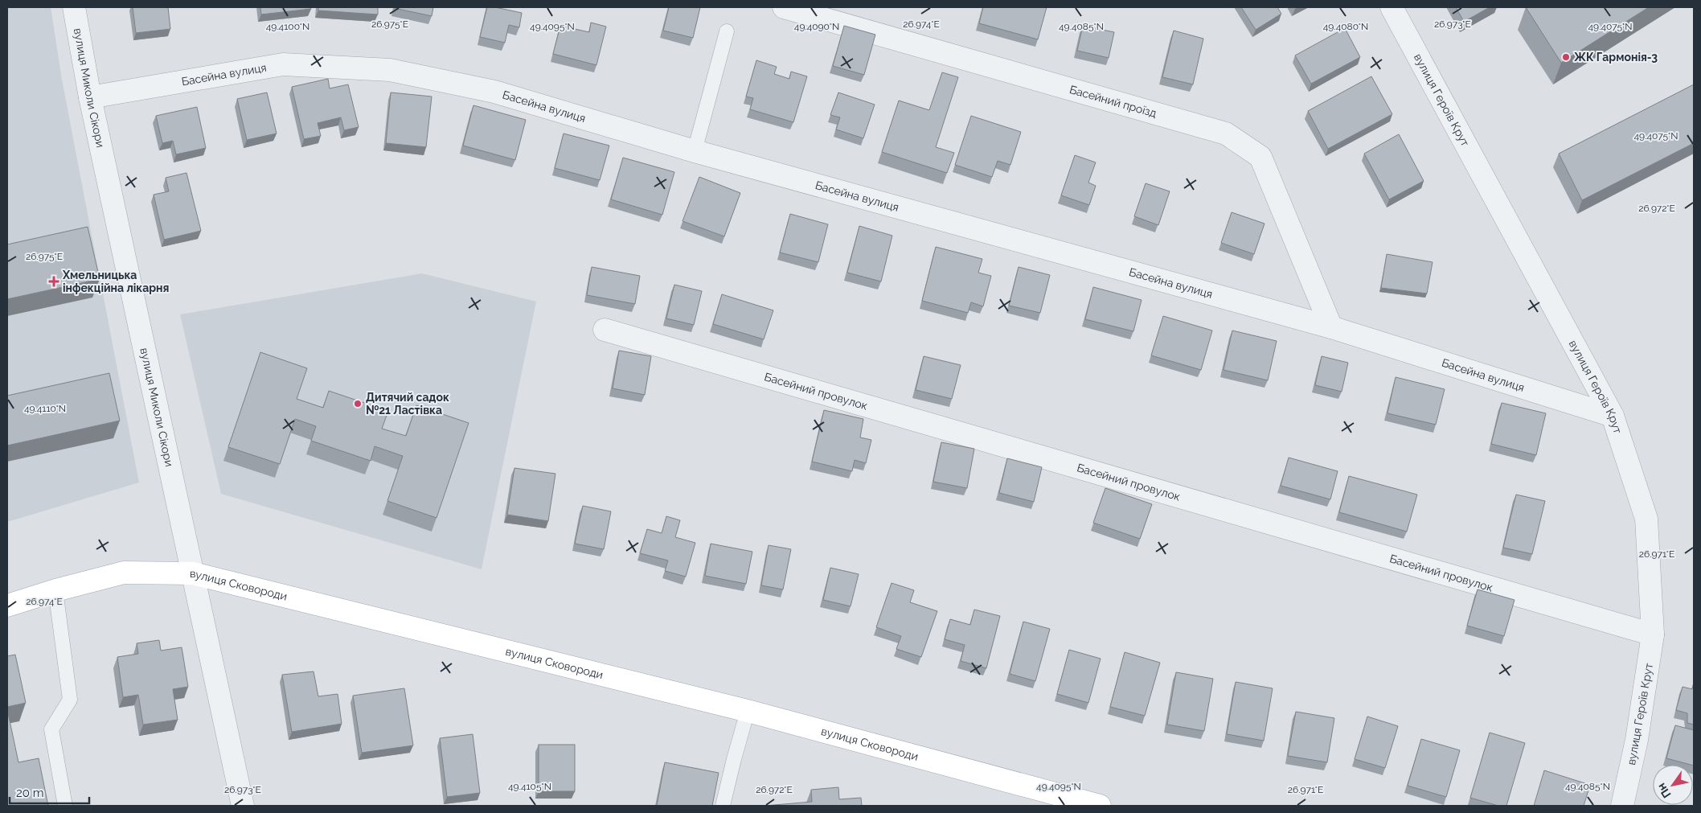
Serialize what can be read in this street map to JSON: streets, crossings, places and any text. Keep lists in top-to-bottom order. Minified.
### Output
{"streets":{"main road":["вулиця Сковороди"],"street":["Басейна вулиця","вулиця Миколи Сікори","вулиця Героїв Крут","Басейний проїзд","Басейний провулок"]},"crossings":[["Басейна вулиця","вулиця Миколи Сікори"],["Басейна вулиця","вулиця Героїв Крут"],["Басейна вулиця","Басейний проїзд"],["вулиця Миколи Сікори","вулиця Сковороди"],["вулиця Героїв Крут","Басейний провулок"]],"places":{"other":["ЖК Гармонія-3","Дитячий садок №21 Ластівка"],"health":["Хмельницька інфекційна лікарня"]},"scale_bar":"20 m","north":"bottom left","coordinates":["26.975°E","26.974°E","26.973°E","49.4080°N","49.4075°N","49.4100°N","49.4095°N","49.4090°N","49.4085°N","26.972°E","49.4110°N","26.971°E","49.4105°N"]}
